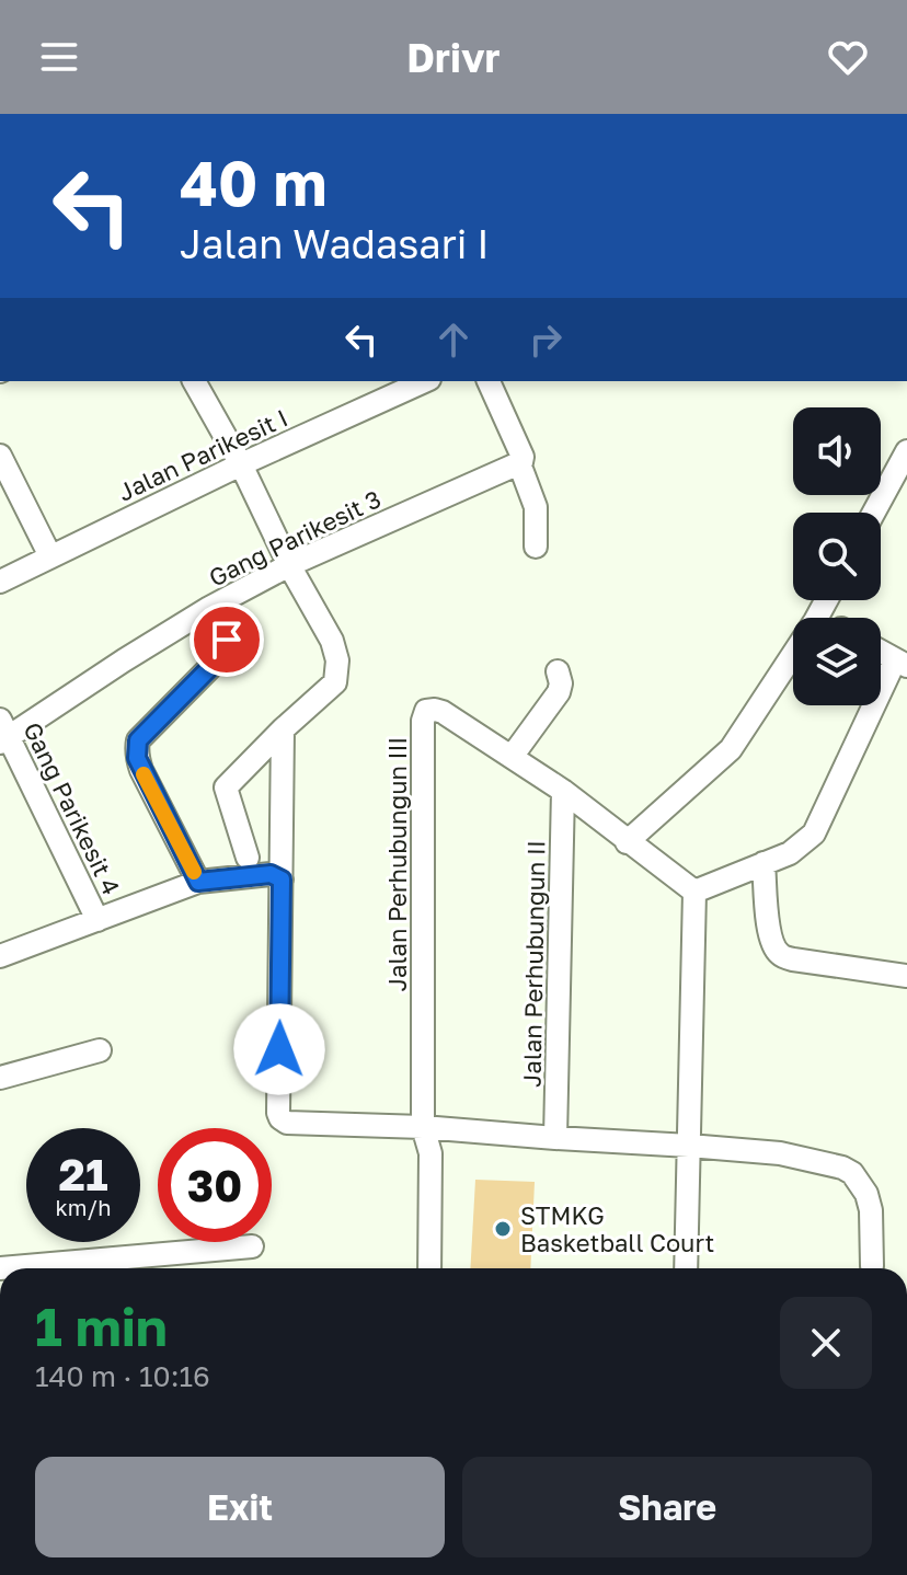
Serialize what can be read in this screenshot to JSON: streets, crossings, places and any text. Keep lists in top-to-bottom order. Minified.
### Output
{"streets":{"street":["Jalan Parikesit I","Gang Parikesit 3","Gang Parikesit 4","Jalan Perhubungun III","Jalan Perhubungun II"]},"crossings":[["Gang Parikesit 3","Gang Parikesit 4"],["Jalan Perhubungun III","Jalan Perhubungun II"]],"places":["STMKG Basketball Court"],"page":{"header":"Drivr","turn":["40 m","Jalan Wadasari I"],"speed":"21 km/h","limit":"30","heading":["1 min","140 m · 10:16"],"buttons":["Exit","Share"]}}
